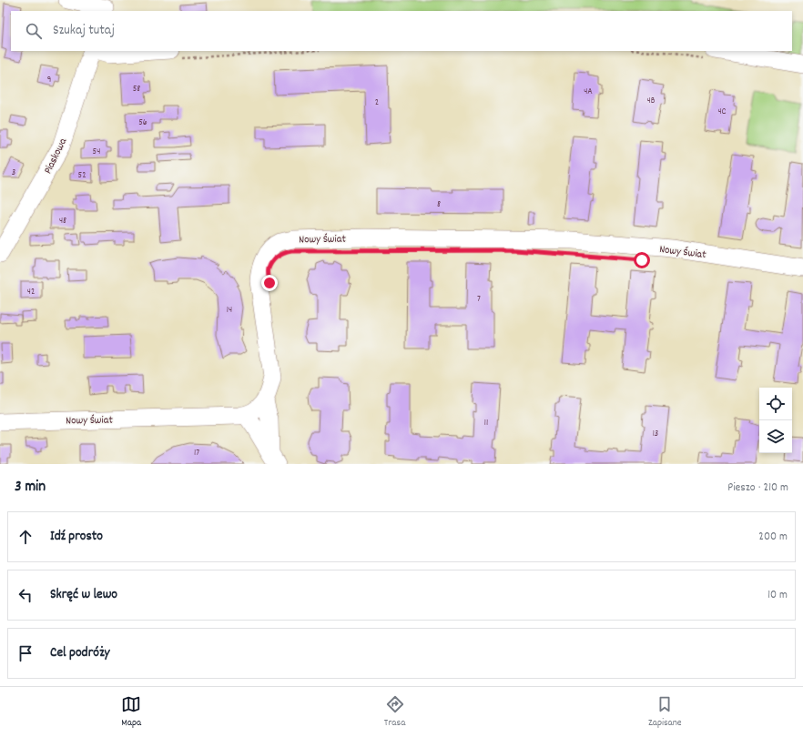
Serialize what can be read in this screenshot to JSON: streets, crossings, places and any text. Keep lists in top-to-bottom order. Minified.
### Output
{"streets":{"street":["Piaskowa","Nowy Świat"]},"house_numbers":["9","58","4A","4B","2","4C","56","54","3","52","8","48","42","7","14","11","13","17"],"page":{"search":"Szukaj tutaj","heading":["3 min","Pieszo · 210 m"],"list":[["Idź prosto","200 m"],["Skręć w lewo","10 m"],"Cel podróży"],"nav":["Mapa","Trasa","Zapisane"]}}
